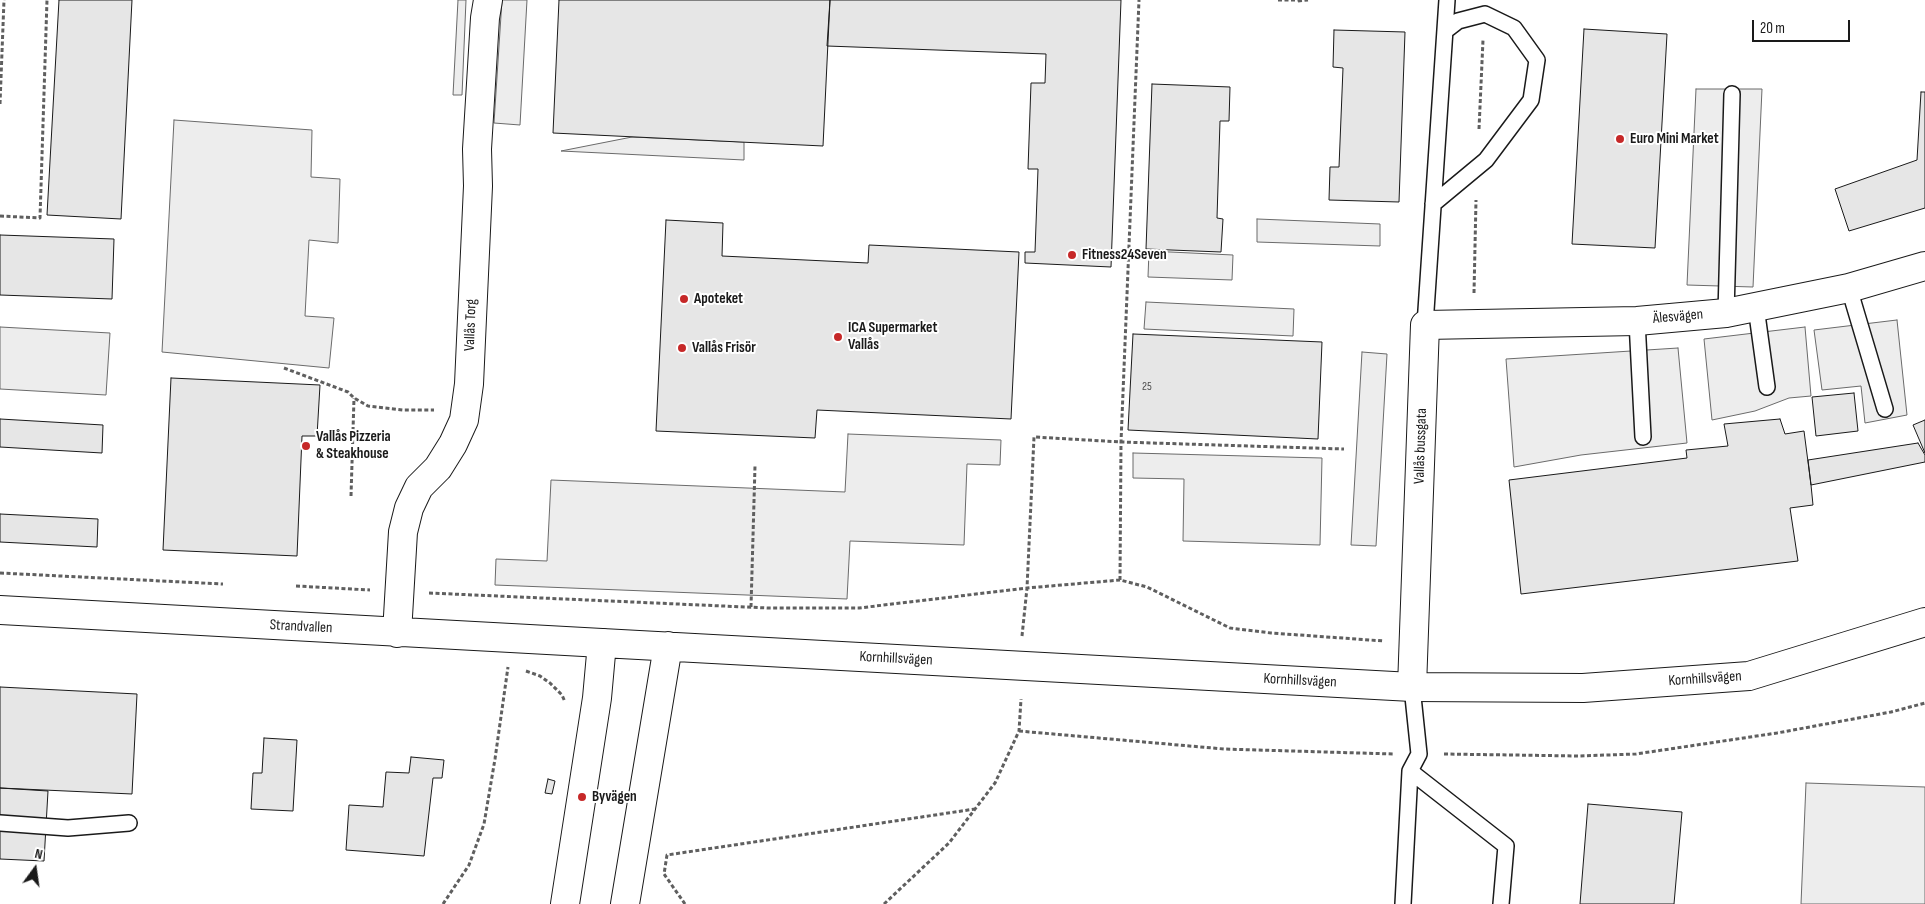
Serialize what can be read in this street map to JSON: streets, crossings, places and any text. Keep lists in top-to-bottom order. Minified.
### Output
{"streets":{"street":["Älesvägen","Vallås Torg","Vallås bussgata","Strandvallen","Kornhillsvägen"]},"crossings":[["Älesvägen","Vallås bussgata"],["Vallås Torg","Strandvallen"],["Vallås bussgata","Kornhillsvägen"],["Strandvallen","Kornhillsvägen"]],"places":["Euro Mini Market","Fitness24Seven","Apoteket","ICA Supermarket Vallås","Vallås Frisör","Vallås Pizzeria & Steakhouse","Byvägen"],"house_numbers":["25"],"scale_bar":"20 m","north":"top"}
